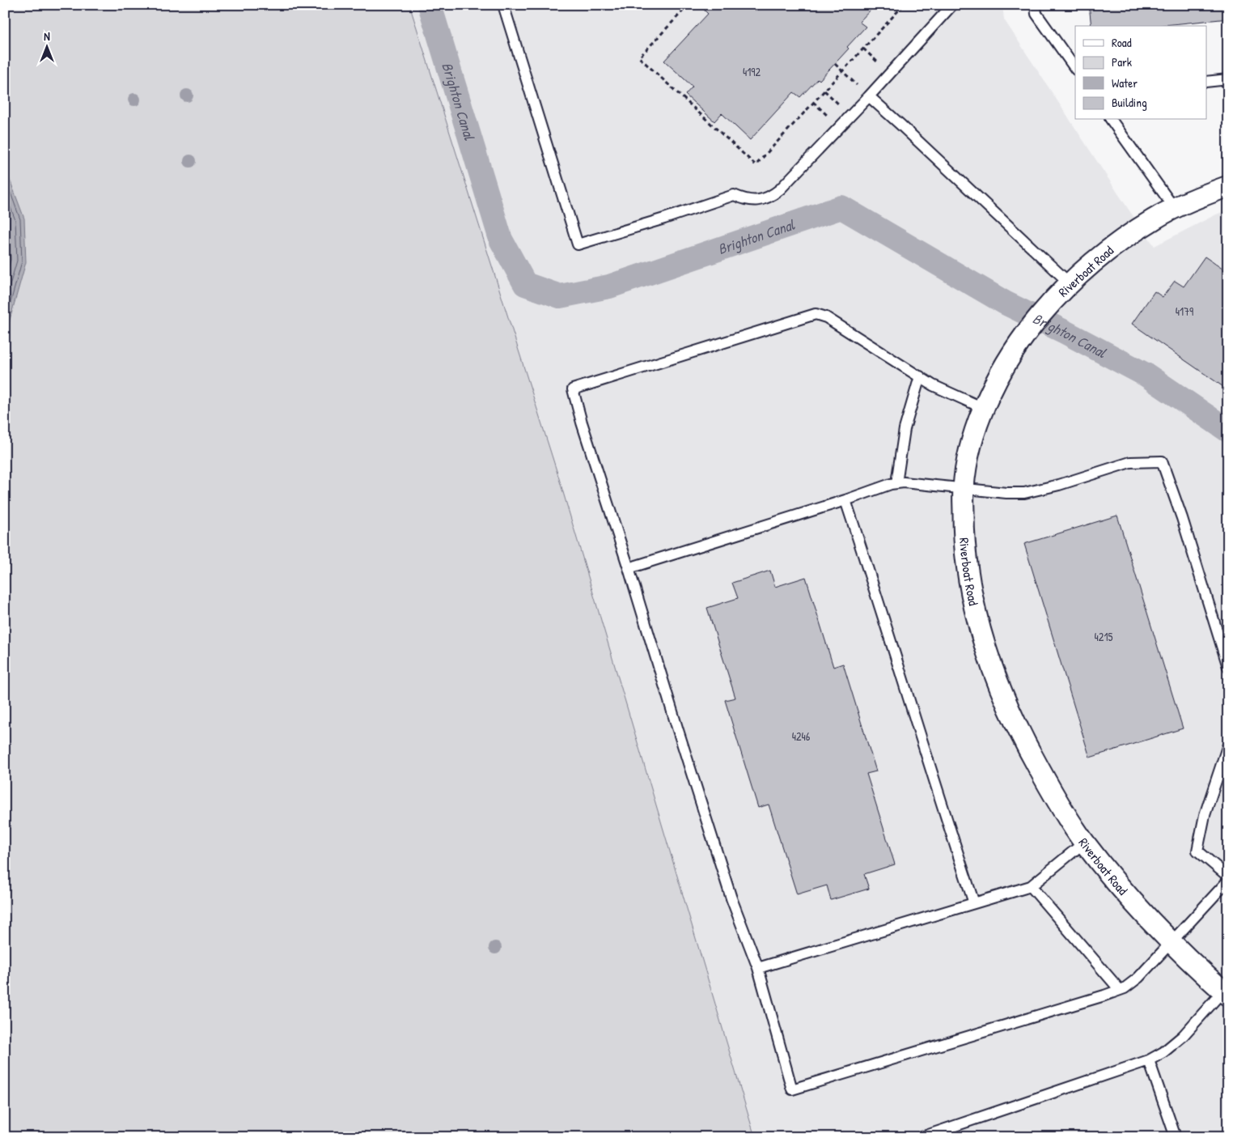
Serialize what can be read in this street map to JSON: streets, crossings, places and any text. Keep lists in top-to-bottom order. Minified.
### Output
{"streets":{"street":["Riverboat Road"]},"water":["Brighton Canal"],"house_numbers":["4192","4179","4215","4246"],"legend":["Road","Park","Water","Building"],"north":"top"}
